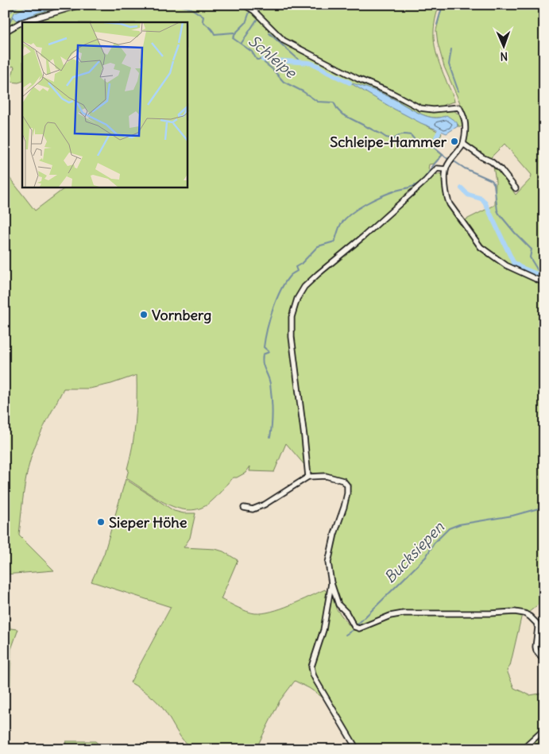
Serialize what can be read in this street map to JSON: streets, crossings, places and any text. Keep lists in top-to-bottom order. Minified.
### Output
{"water":["Schleipe","Bucksiepen"],"places":["Schleipe-Hammer","Vornberg","Sieper Höhe"],"north":"bottom"}
